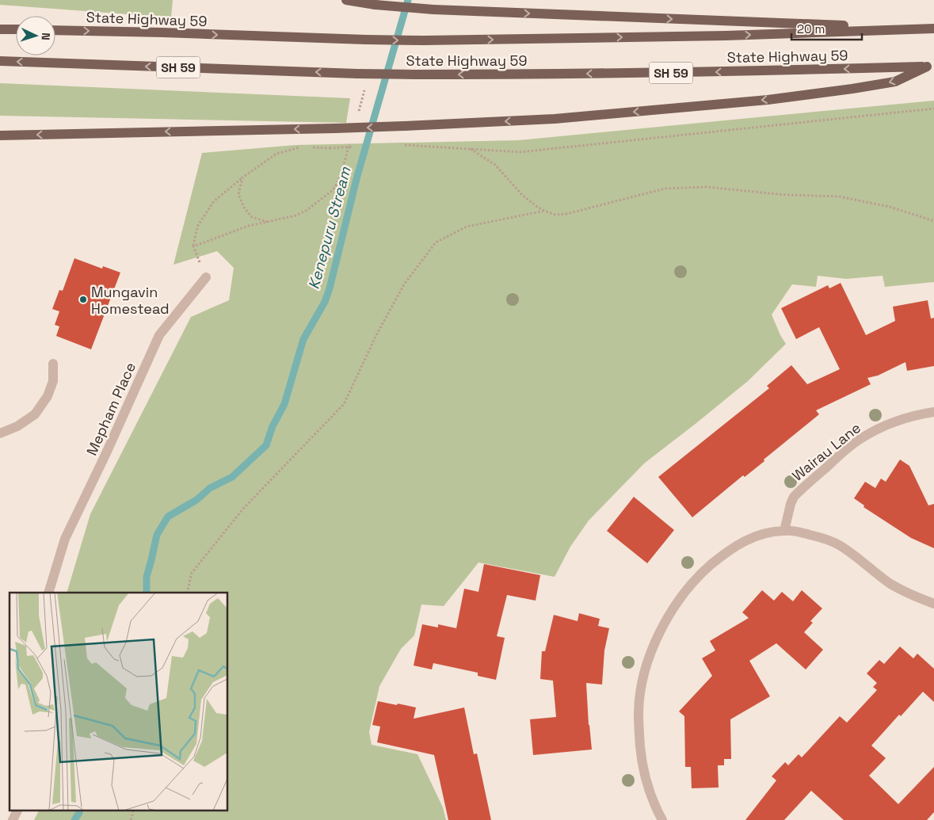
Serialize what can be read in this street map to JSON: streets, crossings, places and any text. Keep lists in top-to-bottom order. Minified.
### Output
{"streets":{"main road":["State Highway 59","SH 59"],"street":["Mepham Place","Wairau Lane"]},"water":["Kenepuru Stream"],"places":["Mungavin Homestead"],"scale_bar":"20 m","north":"right"}
